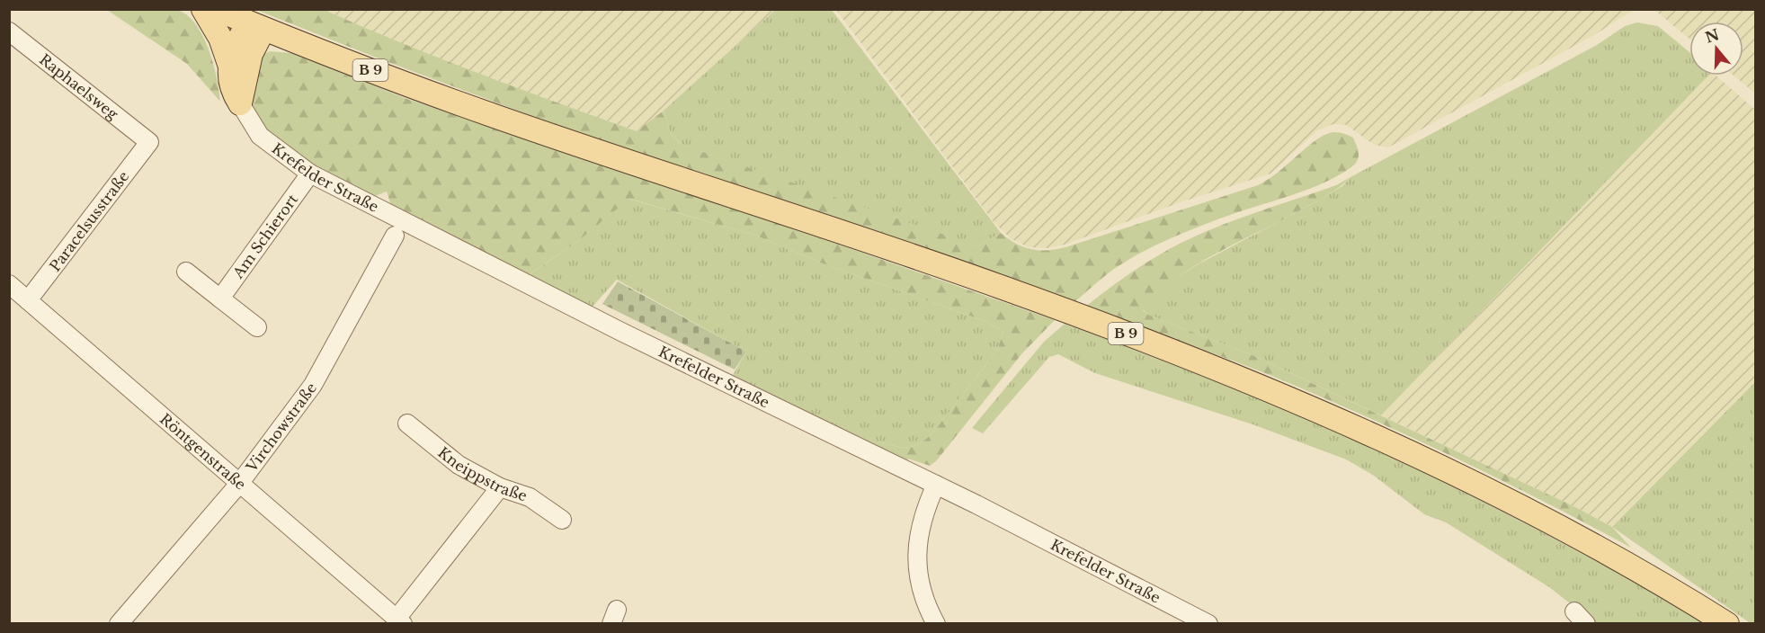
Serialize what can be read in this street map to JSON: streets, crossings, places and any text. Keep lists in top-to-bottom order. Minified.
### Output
{"streets":{"main road":["B 9"],"street":["Raphaelsweg","Krefelder Straße","Paracelsusstraße","Am Schierort","Virchowstraße","Röntgenstraße","Kneippstraße"]},"crossings":[["Raphaelsweg","Paracelsusstraße"],["Krefelder Straße","Am Schierort"],["Paracelsusstraße","Röntgenstraße"],["Virchowstraße","Röntgenstraße"],["Röntgenstraße","Kneippstraße"]],"north":"top"}
